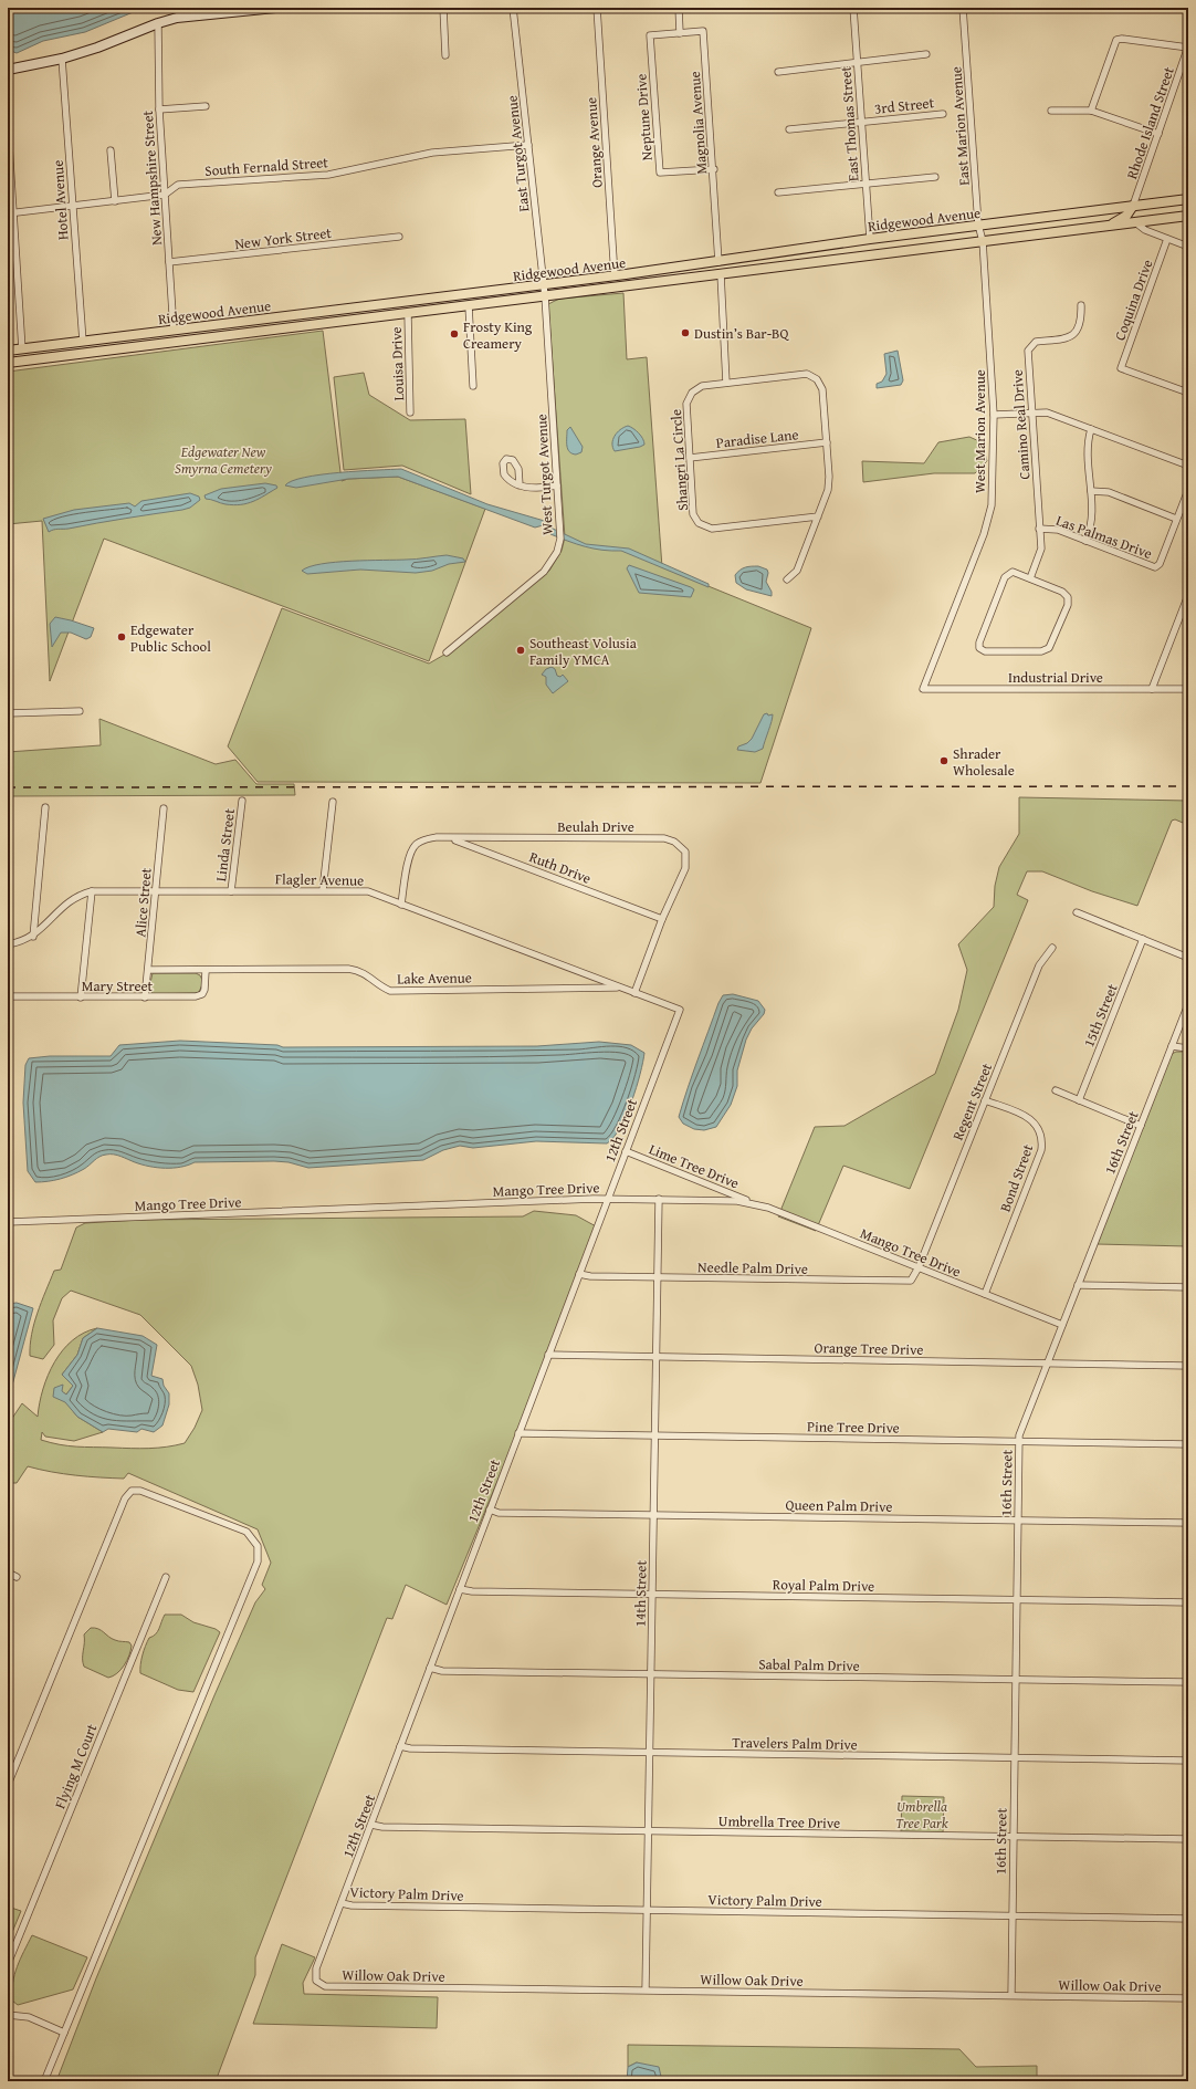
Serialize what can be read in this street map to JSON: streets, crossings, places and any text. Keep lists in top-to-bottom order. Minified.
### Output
{"streets":{"main road":["Ridgewood Avenue"],"street":["3rd Street","Neptune Drive","Magnolia Avenue","Rhode Island Street","East Thomas Street","East Marion Avenue","Orange Avenue","East Turgot Avenue","South Fernald Street","New Hampshire Street","Hotel Avenue","New York Street","Coquina Drive","Louisa Drive","Camino Real Drive","West Marion Avenue","Paradise Lane","Shangri La Circle","West Turgot Avenue","Las Palmas Drive","Industrial Drive","Beulah Drive","Linda Street","Ruth Drive","Flagler Avenue","Alice Street","Lake Avenue","Mary Street","15th Street","Regent Street","12th Street","16th Street","Lime Tree Drive","Bond Street","Mango Tree Drive","Needle Palm Drive","Orange Tree Drive","Pine Tree Drive","Queen Palm Drive","Royal Palm Drive","14th Street","Sabal Palm Drive","Travelers Palm Drive","Flying M Court","Umbrella Tree Drive","Victory Palm Drive","Willow Oak Drive"]},"crossings":[["3rd Street","East Thomas Street"],["Neptune Drive","Magnolia Avenue"],["Magnolia Avenue","Ridgewood Avenue"],["Rhode Island Street","Ridgewood Avenue"],["East Thomas Street","Ridgewood Avenue"],["East Marion Avenue","Ridgewood Avenue"],["East Marion Avenue","West Marion Avenue"],["Orange Avenue","Ridgewood Avenue"],["East Turgot Avenue","South Fernald Street"],["East Turgot Avenue","Ridgewood Avenue"],["East Turgot Avenue","West Turgot Avenue"],["South Fernald Street","New Hampshire Street"],["South Fernald Street","Hotel Avenue"],["New Hampshire Street","Ridgewood Avenue"],["New Hampshire Street","New York Street"],["Hotel Avenue","Ridgewood Avenue"],["Ridgewood Avenue","Louisa Drive"],["Ridgewood Avenue","West Marion Avenue"],["Ridgewood Avenue","West Turgot Avenue"],["Camino Real Drive","Las Palmas Drive"],["West Marion Avenue","Industrial Drive"],["Paradise Lane","Shangri La Circle"],["Beulah Drive","Ruth Drive"],["Beulah Drive","Flagler Avenue"],["Linda Street","Flagler Avenue"],["Flagler Avenue","Alice Street"],["Flagler Avenue","Lake Avenue"],["Flagler Avenue","12th Street"],["Alice Street","Lake Avenue"],["Alice Street","Mary Street"],["Lake Avenue","Mary Street"],["Regent Street","Bond Street"],["Regent Street","Mango Tree Drive"],["Regent Street","Needle Palm Drive"],["12th Street","Lime Tree Drive"],["12th Street","Mango Tree Drive"],["12th Street","Needle Palm Drive"],["12th Street","Orange Tree Drive"],["12th Street","Pine Tree Drive"],["12th Street","Queen Palm Drive"],["12th Street","Royal Palm Drive"],["12th Street","Sabal Palm Drive"],["12th Street","Travelers Palm Drive"],["12th Street","Umbrella Tree Drive"],["12th Street","Victory Palm Drive"],["12th Street","Willow Oak Drive"],["16th Street","Mango Tree Drive"],["16th Street","Orange Tree Drive"],["16th Street","Pine Tree Drive"],["16th Street","Queen Palm Drive"],["16th Street","Royal Palm Drive"],["16th Street","Sabal Palm Drive"],["16th Street","Travelers Palm Drive"],["16th Street","Umbrella Tree Drive"],["16th Street","Victory Palm Drive"],["16th Street","Willow Oak Drive"],["Lime Tree Drive","Mango Tree Drive"],["Bond Street","Mango Tree Drive"],["Mango Tree Drive","Needle Palm Drive"],["Mango Tree Drive","14th Street"],["Needle Palm Drive","14th Street"],["Orange Tree Drive","14th Street"],["Pine Tree Drive","14th Street"],["Queen Palm Drive","14th Street"],["Royal Palm Drive","14th Street"],["14th Street","Sabal Palm Drive"],["14th Street","Travelers Palm Drive"],["14th Street","Umbrella Tree Drive"],["14th Street","Victory Palm Drive"],["14th Street","Willow Oak Drive"]],"parks":["Edgewater New Smyrna Cemetery","Umbrella Tree Park"],"places":["Dustin’s Bar-BQ","Frosty King Creamery","Edgewater Public School","Southeast Volusia Family YMCA","Shrader Wholesale"]}
